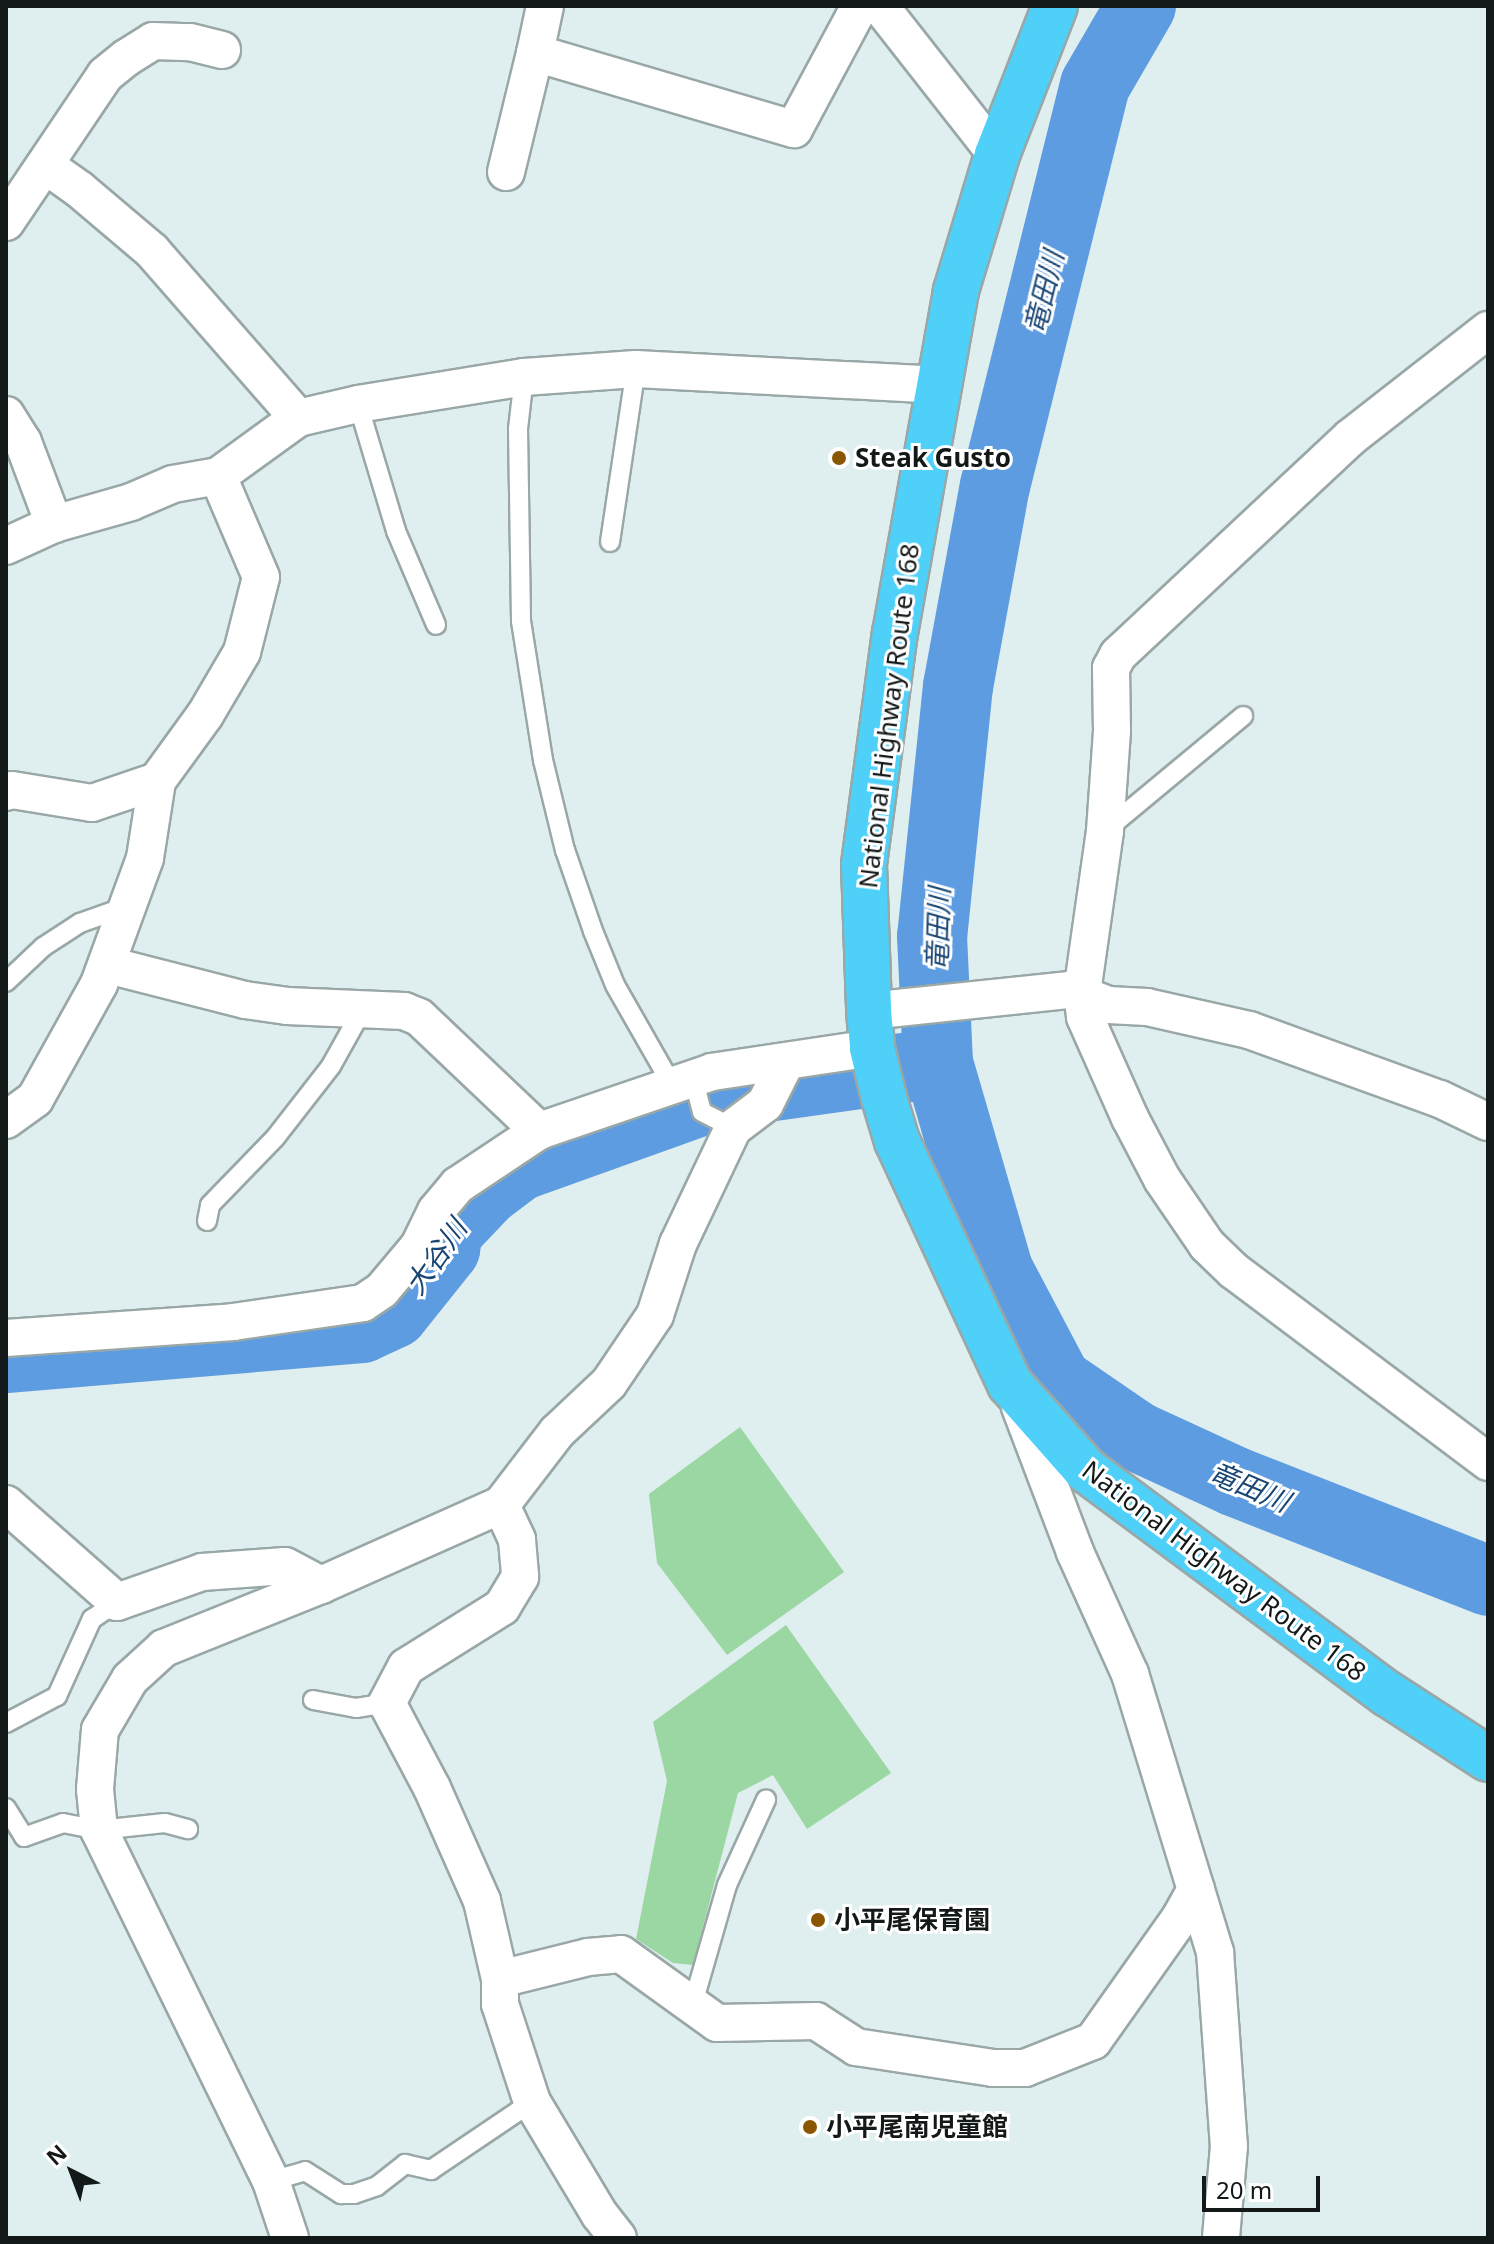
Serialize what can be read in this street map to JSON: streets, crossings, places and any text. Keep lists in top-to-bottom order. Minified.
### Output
{"streets":{"highway":["National Highway Route 168"]},"water":["竜田川","大谷川"],"places":["Steak Gusto","小平尾保育園","小平尾南児童館"],"scale_bar":"20 m","north":"top left"}
